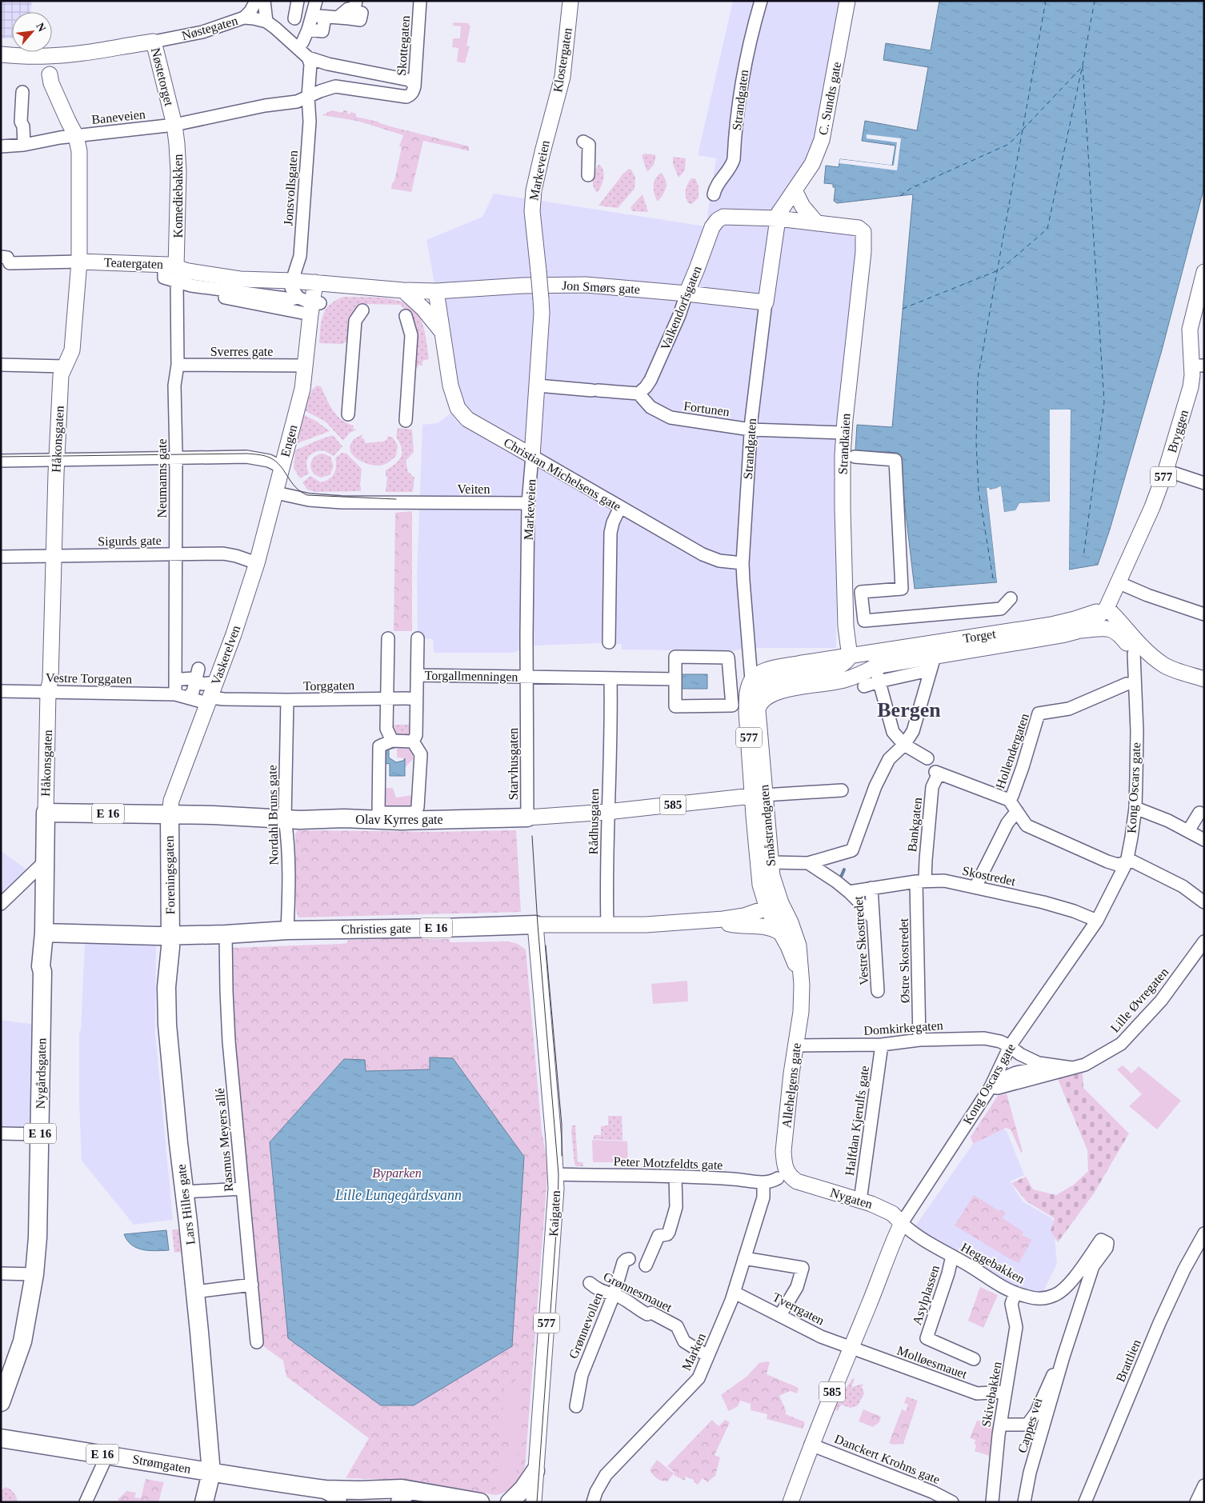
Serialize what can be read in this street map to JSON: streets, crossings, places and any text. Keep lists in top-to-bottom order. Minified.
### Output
{"streets":{"highway":["E 16","Olav Kyrres gate","Foreningsgaten","Christies gate","Nygårdsgaten","Lars Hilles gate","Strømgaten"],"main road":["Klostergaten","Nøstetorget","C. Sundts gate","Strandgaten","Markeveien","Komediebakken","Teatergaten","Jon Smørs gate","Valkendorfsgaten","Bryggen","Håkonsgaten","Engen","Strandkaien","Christian Michelsens gate","577","Torget","Vaskerelven","Kong Oscars gate","585","Småstrandgaten","Allehelgens gate","Nygaten","Kaigaten"],"street":["Nøstegaten","Skottegaten","Baneveien","Jonsvollsgaten","Sverres gate","Fortunen","Neumanns gate","Veiten","Sigurds gate","Torgallmenningen","Vestre Torggaten","Torggaten","Hollendergaten","Starvhusgaten","Nordahl Bruns gate","Rådhusgaten","Bankgaten","Skostredet","Vestre Skostredet","Østre Skostredet","Lille Øvregaten","Domkirkegaten","Halfdan Kjerulfs gate","Rasmus Meyers allé","Peter Motzfeldts gate","Heggebakken","Grønnesmauet","Asylplassen","Tverrgaten","Grønnevollen","Marken","Brattlien","Molløesmauet","Skivebakken","Cappes vei","Danckert Krohns gate"]},"crossings":[["Nøstegaten","Nøstetorget"],["Skottegaten","Baneveien"],["Klostergaten","Markeveien"],["Nøstetorget","Baneveien"],["Nøstetorget","Komediebakken"],["C. Sundts gate","Strandgaten"],["C. Sundts gate","Valkendorfsgaten"],["Strandgaten","Jon Smørs gate"],["Strandgaten","Valkendorfsgaten"],["Strandgaten","Fortunen"],["Strandgaten","Christian Michelsens gate"],["Strandgaten","Småstrandgaten"],["Baneveien","Jonsvollsgaten"],["Baneveien","Komediebakken"],["Baneveien","Håkonsgaten"],["Markeveien","Christian Michelsens gate"],["Markeveien","Veiten"],["Markeveien","Torgallmenningen"],["Jonsvollsgaten","Teatergaten"],["Komediebakken","Teatergaten"],["Komediebakken","Neumanns gate"],["Teatergaten","Jon Smørs gate"],["Teatergaten","Håkonsgaten"],["Teatergaten","Engen"],["Teatergaten","Christian Michelsens gate"],["Teatergaten","Neumanns gate"],["Jon Smørs gate","Valkendorfsgaten"],["Jon Smørs gate","Christian Michelsens gate"],["Valkendorfsgaten","Fortunen"],["Sverres gate","Engen"],["Sverres gate","Neumanns gate"],["Fortunen","Strandkaien"],["Bryggen","Torget"],["Håkonsgaten","Sigurds gate"],["Håkonsgaten","Vestre Torggaten"],["Håkonsgaten","Olav Kyrres gate"],["Håkonsgaten","Nygårdsgaten"],["Engen","Veiten"],["Engen","Vaskerelven"],["Strandkaien","Torget"],["577","Torget"],["577","Småstrandgaten"],["Neumanns gate","Sigurds gate"],["Neumanns gate","Vestre Torggaten"],["Veiten","Vaskerelven"],["Sigurds gate","Vaskerelven"],["Vaskerelven","Vestre Torggaten"],["Vaskerelven","Olav Kyrres gate"],["Vaskerelven","Foreningsgaten"],["Torgallmenningen","Starvhusgaten"],["Torgallmenningen","Rådhusgaten"],["Torggaten","Nordahl Bruns gate"],["Hollendergaten","Kong Oscars gate"],["Hollendergaten","Bankgaten"],["Starvhusgaten","Olav Kyrres gate"],["Kong Oscars gate","Skostredet"],["Kong Oscars gate","Lille Øvregaten"],["Kong Oscars gate","Domkirkegaten"],["Kong Oscars gate","Nygaten"],["Kong Oscars gate","Heggebakken"],["Kong Oscars gate","Tverrgaten"],["Kong Oscars gate","Molløesmauet"],["Kong Oscars gate","Danckert Krohns gate"],["E 16","Strømgaten"],["Nordahl Bruns gate","Olav Kyrres gate"],["Nordahl Bruns gate","Christies gate"],["Olav Kyrres gate","Rådhusgaten"],["Olav Kyrres gate","Småstrandgaten"],["Olav Kyrres gate","Foreningsgaten"],["Olav Kyrres gate","Nygårdsgaten"],["Rådhusgaten","Christies gate"],["Bankgaten","Skostredet"],["Bankgaten","Østre Skostredet"],["Småstrandgaten","Christies gate"],["Småstrandgaten","Allehelgens gate"],["Foreningsgaten","Christies gate"],["Foreningsgaten","Lars Hilles gate"],["Skostredet","Vestre Skostredet"],["Skostredet","Østre Skostredet"],["Christies gate","Nygårdsgaten"],["Christies gate","Allehelgens gate"],["Christies gate","Rasmus Meyers allé"],["Christies gate","Lars Hilles gate"],["Christies gate","Kaigaten"],["Østre Skostredet","Domkirkegaten"],["Domkirkegaten","Allehelgens gate"],["Domkirkegaten","Halfdan Kjerulfs gate"],["Allehelgens gate","Nygaten"],["Halfdan Kjerulfs gate","Nygaten"],["Peter Motzfeldts gate","Kaigaten"],["Peter Motzfeldts gate","Marken"],["Nygaten","Heggebakken"],["Lars Hilles gate","Strømgaten"],["Heggebakken","Asylplassen"],["Heggebakken","Skivebakken"],["Heggebakken","Cappes vei"],["Grønnesmauet","Grønnevollen"],["Grønnesmauet","Marken"],["Tverrgaten","Marken"],["Tverrgaten","Molløesmauet"],["Molløesmauet","Skivebakken"],["Skivebakken","Cappes vei"]],"districts":["Bergen"],"water":["Lille Lungegårdsvann"],"parks":["Byparken"],"north":"top right"}
